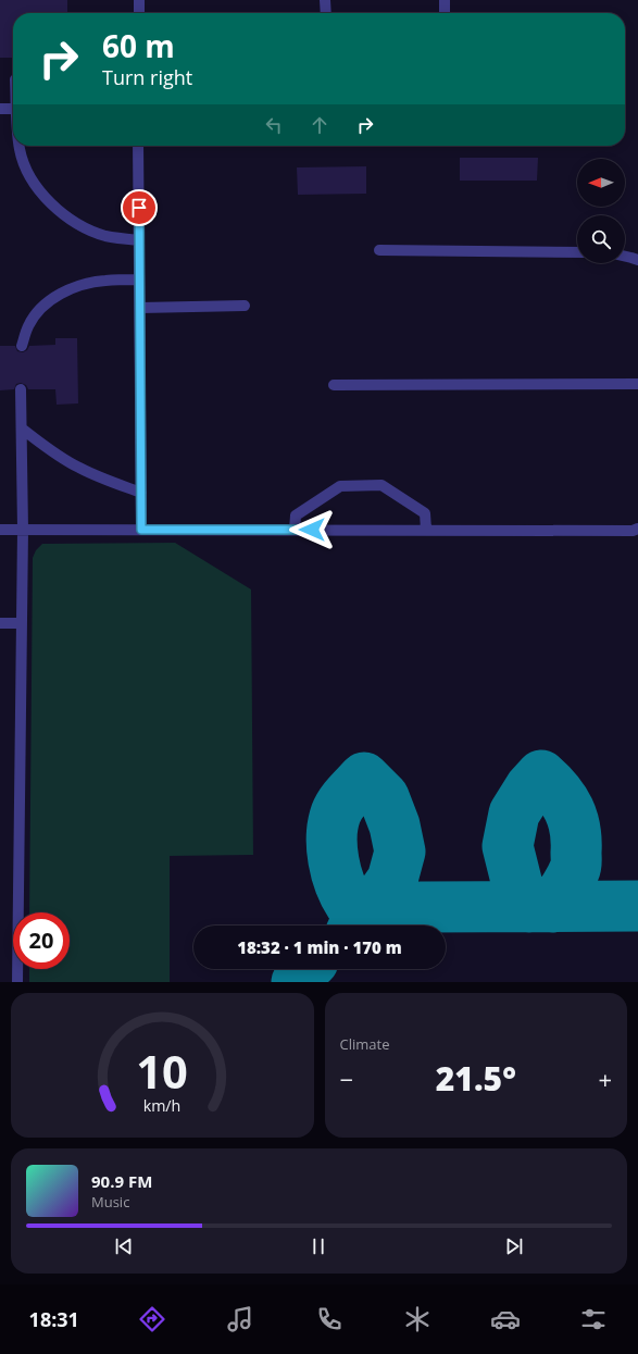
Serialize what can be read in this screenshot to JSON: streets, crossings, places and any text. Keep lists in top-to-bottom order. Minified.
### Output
{"north":"left","page":{"turn":["60 m","Turn right"],"limit":"20","trip":"18:32 · 1 min · 170 m","tile":"Climate","heat":["−","21.5°","+"],"song":["90.9 FM","Music"],"tabs":"18:31","gauge":["10","km/h"]}}
